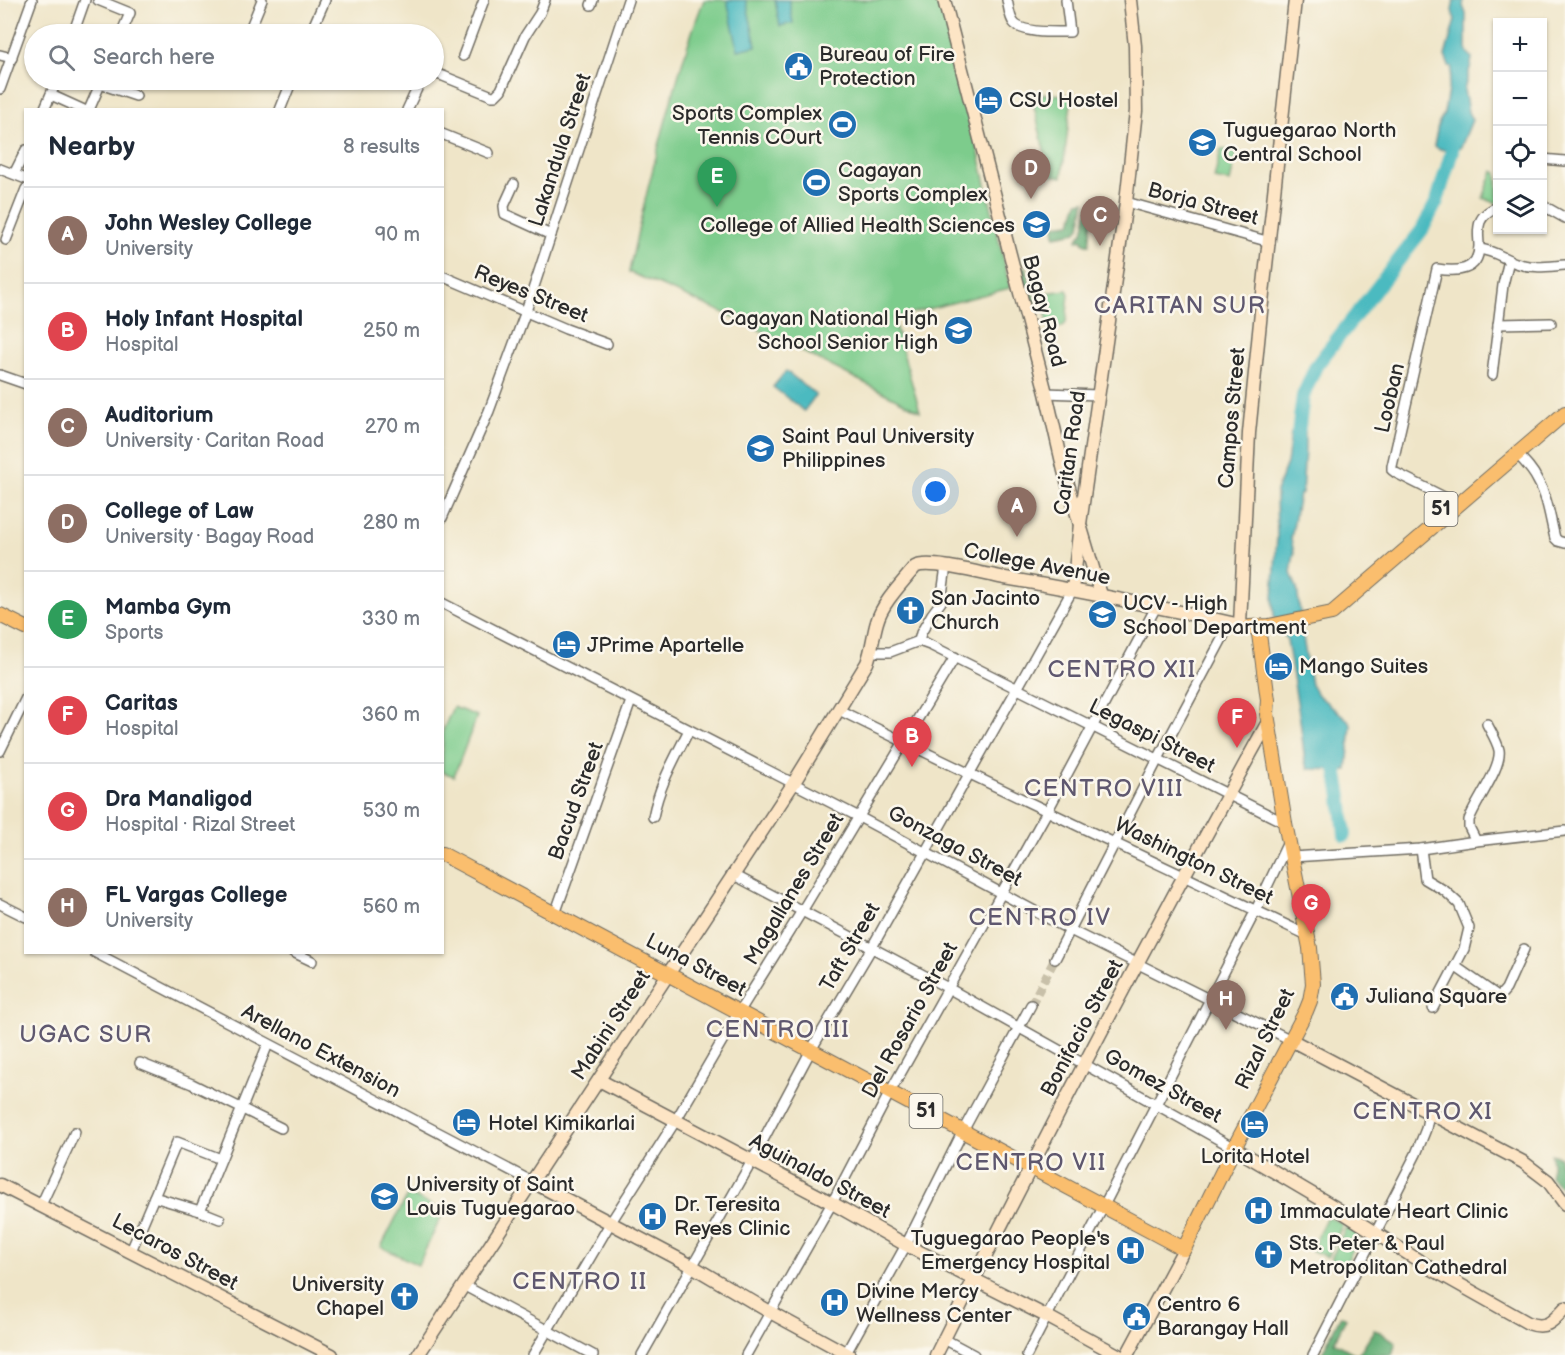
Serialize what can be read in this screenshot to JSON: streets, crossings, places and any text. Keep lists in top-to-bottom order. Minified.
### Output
{"streets":{"main road":["51","Luna Street","Rizal Street"],"street":["Lakandula Street","Borja Street","Reyes Street","Bagay Road","Looban","Campos Street","Caritan Road","College Avenue","Legaspi Street","Bacud Street","Gonzaga Street","Washington Street","Magallanes Street","Taft Street","Del Rosario Street","Mabini Street","Bonifacio Street","Arellano Extension","Gomez Street","Aguinaldo Street","Lecaros Street"]},"crossings":[["Lakandula Street","Reyes Street"],["Borja Street","Campos Street"],["Borja Street","Caritan Road"],["Bagay Road","Caritan Road"],["Bagay Road","College Avenue"],["Looban","51"],["Campos Street","51"],["Campos Street","College Avenue"],["Campos Street","Rizal Street"],["Caritan Road","College Avenue"],["Caritan Road","Taft Street"],["51","College Avenue"],["51","Rizal Street"],["College Avenue","Taft Street"],["College Avenue","Del Rosario Street"],["College Avenue","Mabini Street"],["College Avenue","Rizal Street"],["Legaspi Street","Magallanes Street"],["Legaspi Street","Taft Street"],["Legaspi Street","Del Rosario Street"],["Legaspi Street","Bonifacio Street"],["Legaspi Street","Rizal Street"],["Bacud Street","Gonzaga Street"],["Bacud Street","Luna Street"],["Gonzaga Street","Magallanes Street"],["Gonzaga Street","Taft Street"],["Gonzaga Street","Del Rosario Street"],["Gonzaga Street","Mabini Street"],["Gonzaga Street","Bonifacio Street"],["Gonzaga Street","Rizal Street"],["Washington Street","Magallanes Street"],["Washington Street","Taft Street"],["Washington Street","Del Rosario Street"],["Washington Street","Mabini Street"],["Washington Street","Bonifacio Street"],["Washington Street","Rizal Street"],["Magallanes Street","Luna Street"],["Magallanes Street","Gomez Street"],["Magallanes Street","Aguinaldo Street"],["Taft Street","Luna Street"],["Taft Street","Gomez Street"],["Taft Street","Aguinaldo Street"],["Luna Street","Del Rosario Street"],["Luna Street","Mabini Street"],["Luna Street","Bonifacio Street"],["Luna Street","Rizal Street"],["Del Rosario Street","Gomez Street"],["Del Rosario Street","Aguinaldo Street"],["Mabini Street","Arellano Extension"],["Mabini Street","Gomez Street"],["Mabini Street","Aguinaldo Street"],["Bonifacio Street","Rizal Street"],["Bonifacio Street","Gomez Street"],["Bonifacio Street","Aguinaldo Street"],["Rizal Street","Gomez Street"]],"districts":["CARITAN SUR","CENTRO XII","CENTRO VIII","CENTRO IV","CENTRO III","UGAC SUR","CENTRO XI","CENTRO VII","CENTRO II"],"places":{"public building":["Bureau of Fire Protection","Juliana Square","Centro 6 Barangay Hall"],"hotel":["CSU Hostel","JPrime Apartelle","Mango Suites","Hotel Kimikarlai","Lorita Hotel"],"sports":["Sports Complex Tennis COurt","Cagayan Sports Complex"],"school or university":["Tuguegarao North Central School","College of Allied Health Sciences","Cagayan National High School Senior High","Saint Paul University Philippines","UCV - High School Department","University of Saint Louis Tuguegarao"],"church":["San Jacinto Church","Sts. Peter & Paul Metropolitan Cathedral","University Chapel"],"hospital":["Immaculate Heart Clinic","Dr. Teresita Reyes Clinic","Tuguegarao People's Emergency Hospital","Divine Mercy Wellness Center"]},"page":{"map_buttons":["+","−"],"search":"Search here","heading":["Nearby","8 results"],"pins":["D","E","C","A","F","B","G","H"],"list":[{"mark":"A","name":"John Wesley College","note":"University","value":"90 m"},{"mark":"B","name":"Holy Infant Hospital","note":"Hospital","value":"250 m"},{"mark":"C","name":"Auditorium","note":"University · Caritan Road","value":"270 m"},{"mark":"D","name":"College of Law","note":"University · Bagay Road","value":"280 m"},{"mark":"E","name":"Mamba Gym","note":"Sports","value":"330 m"},{"mark":"F","name":"Caritas","note":"Hospital","value":"360 m"},{"mark":"G","name":"Dra Manaligod","note":"Hospital · Rizal Street","value":"530 m"},{"mark":"H","name":"FL Vargas College","note":"University","value":"560 m"}]}}
